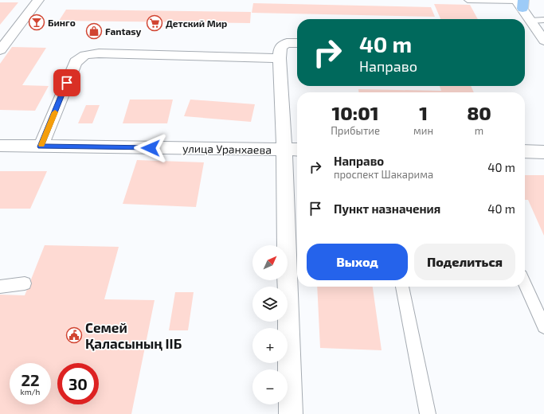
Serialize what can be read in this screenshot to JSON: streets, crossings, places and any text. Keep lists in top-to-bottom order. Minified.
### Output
{"streets":{"street":["улица Уранхаева"]},"places":{"bar":["Бинго"],"supermarket":["Детский Мир"],"shop":["Fantasy"],"public building":["Семей Қаласының ІІБ"]},"north":"top right","page":{"turn":["40 m","Направо"],"eta":["10:01","Прибытие","1","мин","80","m"],"list":[{"name":"Направо","note":"проспект Шакарима","value":"40 m"},{"name":"Пункт назначения","value":"40 m"}],"buttons":["Выход","Поделиться"],"map_buttons":["+","−"],"speed":"22 km/h","limit":"30"}}
